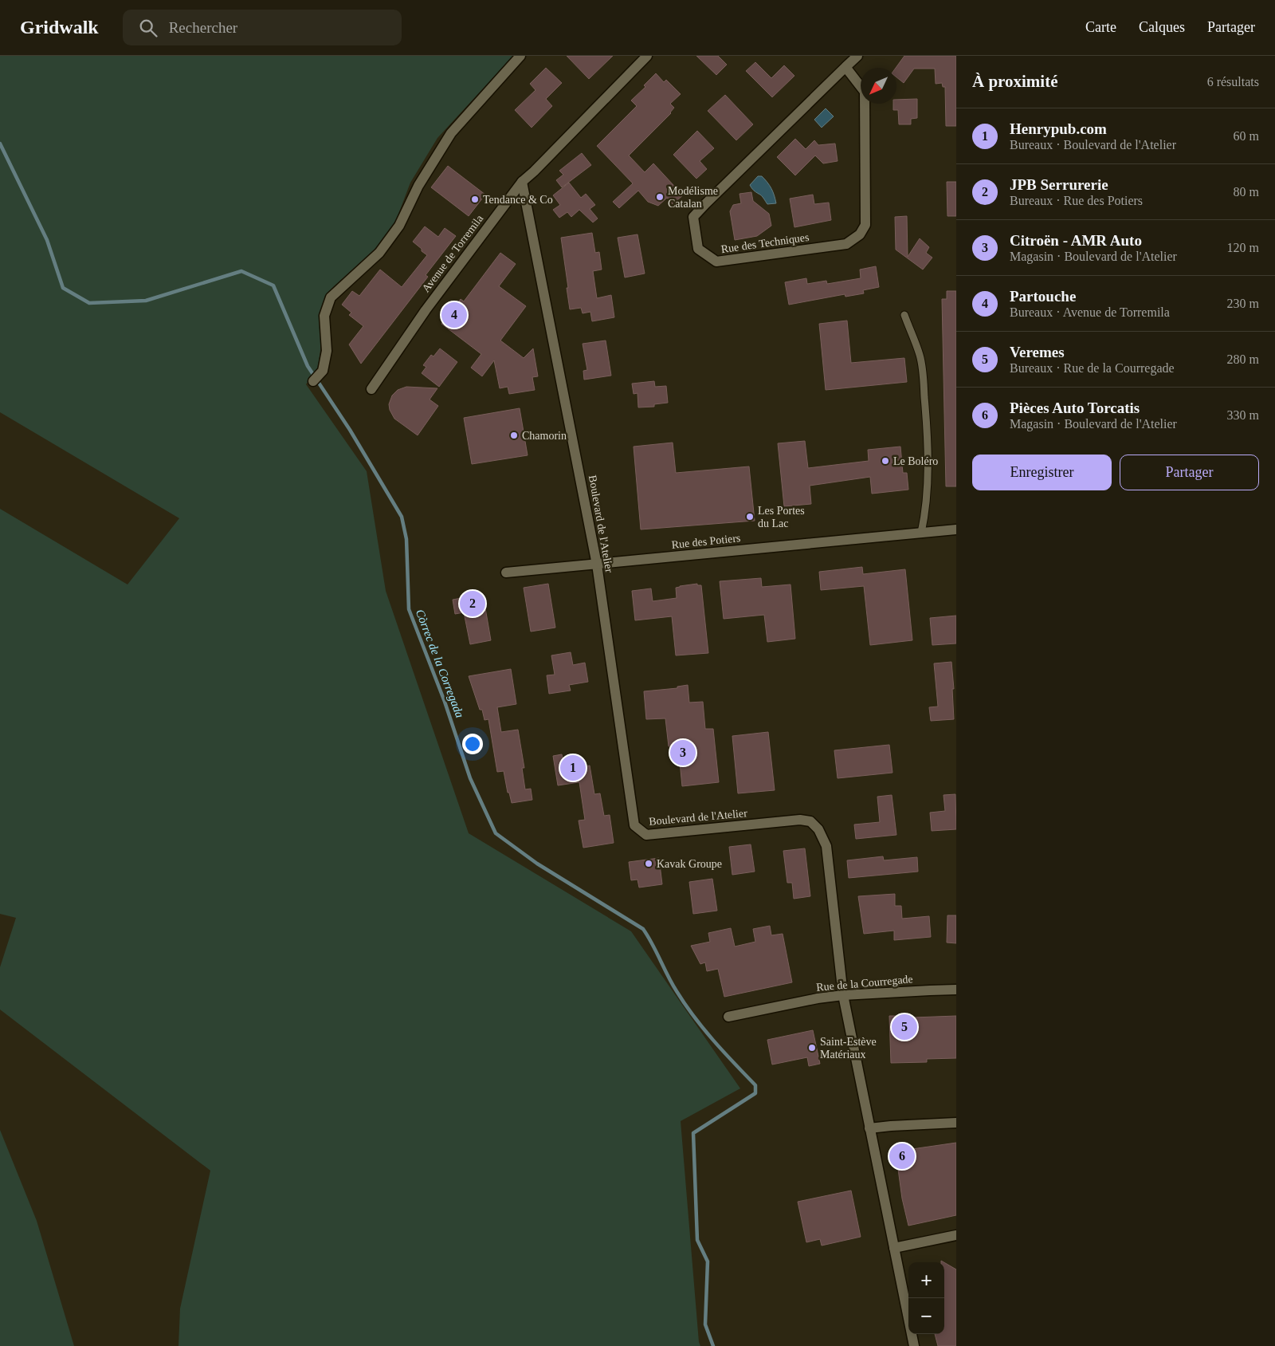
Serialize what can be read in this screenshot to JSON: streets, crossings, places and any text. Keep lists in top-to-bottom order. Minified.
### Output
{"streets":{"street":["Rue des Techniques","Avenue de Torremila","Boulevard de l'Atelier","Rue des Potiers","Rue de la Courregade"]},"crossings":[["Avenue de Torremila","Boulevard de l'Atelier"],["Boulevard de l'Atelier","Rue des Potiers"],["Boulevard de l'Atelier","Rue de la Courregade"]],"water":["Còrrec de la Corregada"],"places":["Modélisme Catalan","Tendance & Co","Chamorin","Le Boléro","Les Portes du Lac","Kavak Groupe","Saint-Estève Matériaux"],"north":"bottom left","page":{"header":"Gridwalk","search":"Rechercher","nav":["Carte","Calques","Partager"],"heading":["À proximité","6 résultats"],"list":[{"mark":"1","name":"Henrypub.com","note":"Bureaux · Boulevard de l'Atelier","value":"60 m"},{"mark":"2","name":"JPB Serrurerie","note":"Bureaux · Rue des Potiers","value":"80 m"},{"mark":"3","name":"Citroën - AMR Auto","note":"Magasin · Boulevard de l'Atelier","value":"120 m"},{"mark":"4","name":"Partouche","note":"Bureaux · Avenue de Torremila","value":"230 m"},{"mark":"5","name":"Veremes","note":"Bureaux · Rue de la Courregade","value":"280 m"},{"mark":"6","name":"Pièces Auto Torcatis","note":"Magasin · Boulevard de l'Atelier","value":"330 m"}],"pins":["4","2","3","1","5","6"],"buttons":["Enregistrer","Partager"],"map_buttons":["+","−"]}}
